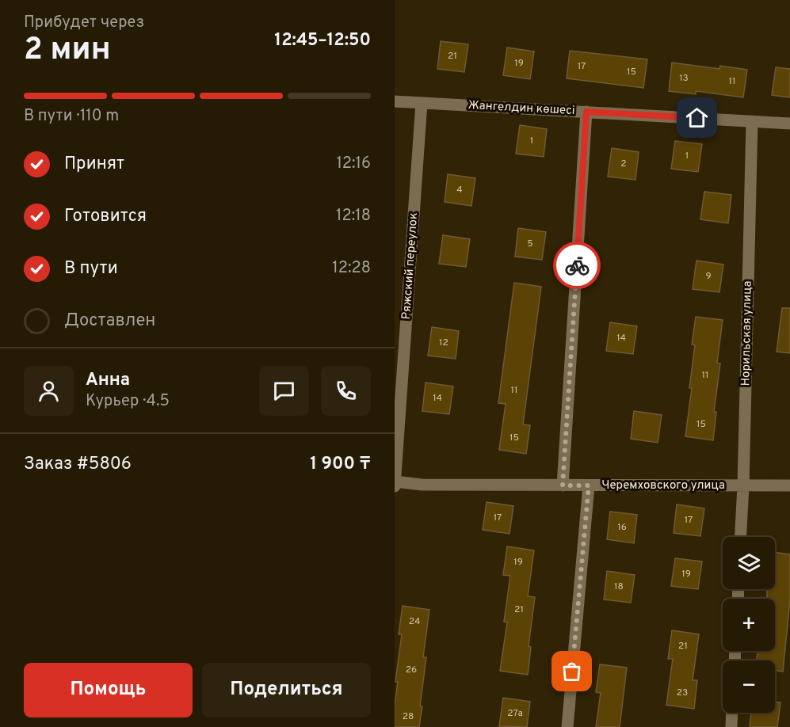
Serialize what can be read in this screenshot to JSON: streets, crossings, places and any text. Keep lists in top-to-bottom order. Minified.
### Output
{"streets":{"street":["Жангелдин көшесі","Ряжский переулок","Норильская улица","Черемховского улица"]},"crossings":[["Жангелдин көшесі","Ряжский переулок"],["Жангелдин көшесі","Норильская улица"],["Ряжский переулок","Черемховского улица"],["Норильская улица","Черемховского улица"]],"house_numbers":["21","19","17","15","13","11","1","1","2","4","5","9","14","12","11","11","14","15","15","17","17","16","19","19","18","21","24","21","26","23","27а","28"],"page":{"heading":["2 мин","Прибудет через","12:45–12:50"],"panel":["Анна","Курьер · 4.5","Заказ #5806","1 900 ₸"],"bar":"В пути · 110 m","list":[["Принят","12:16"],["Готовится","12:18"],["В пути","12:28"],"Доставлен"],"map_buttons":["+","−"],"buttons":["Помощь","Поделиться"]}}
